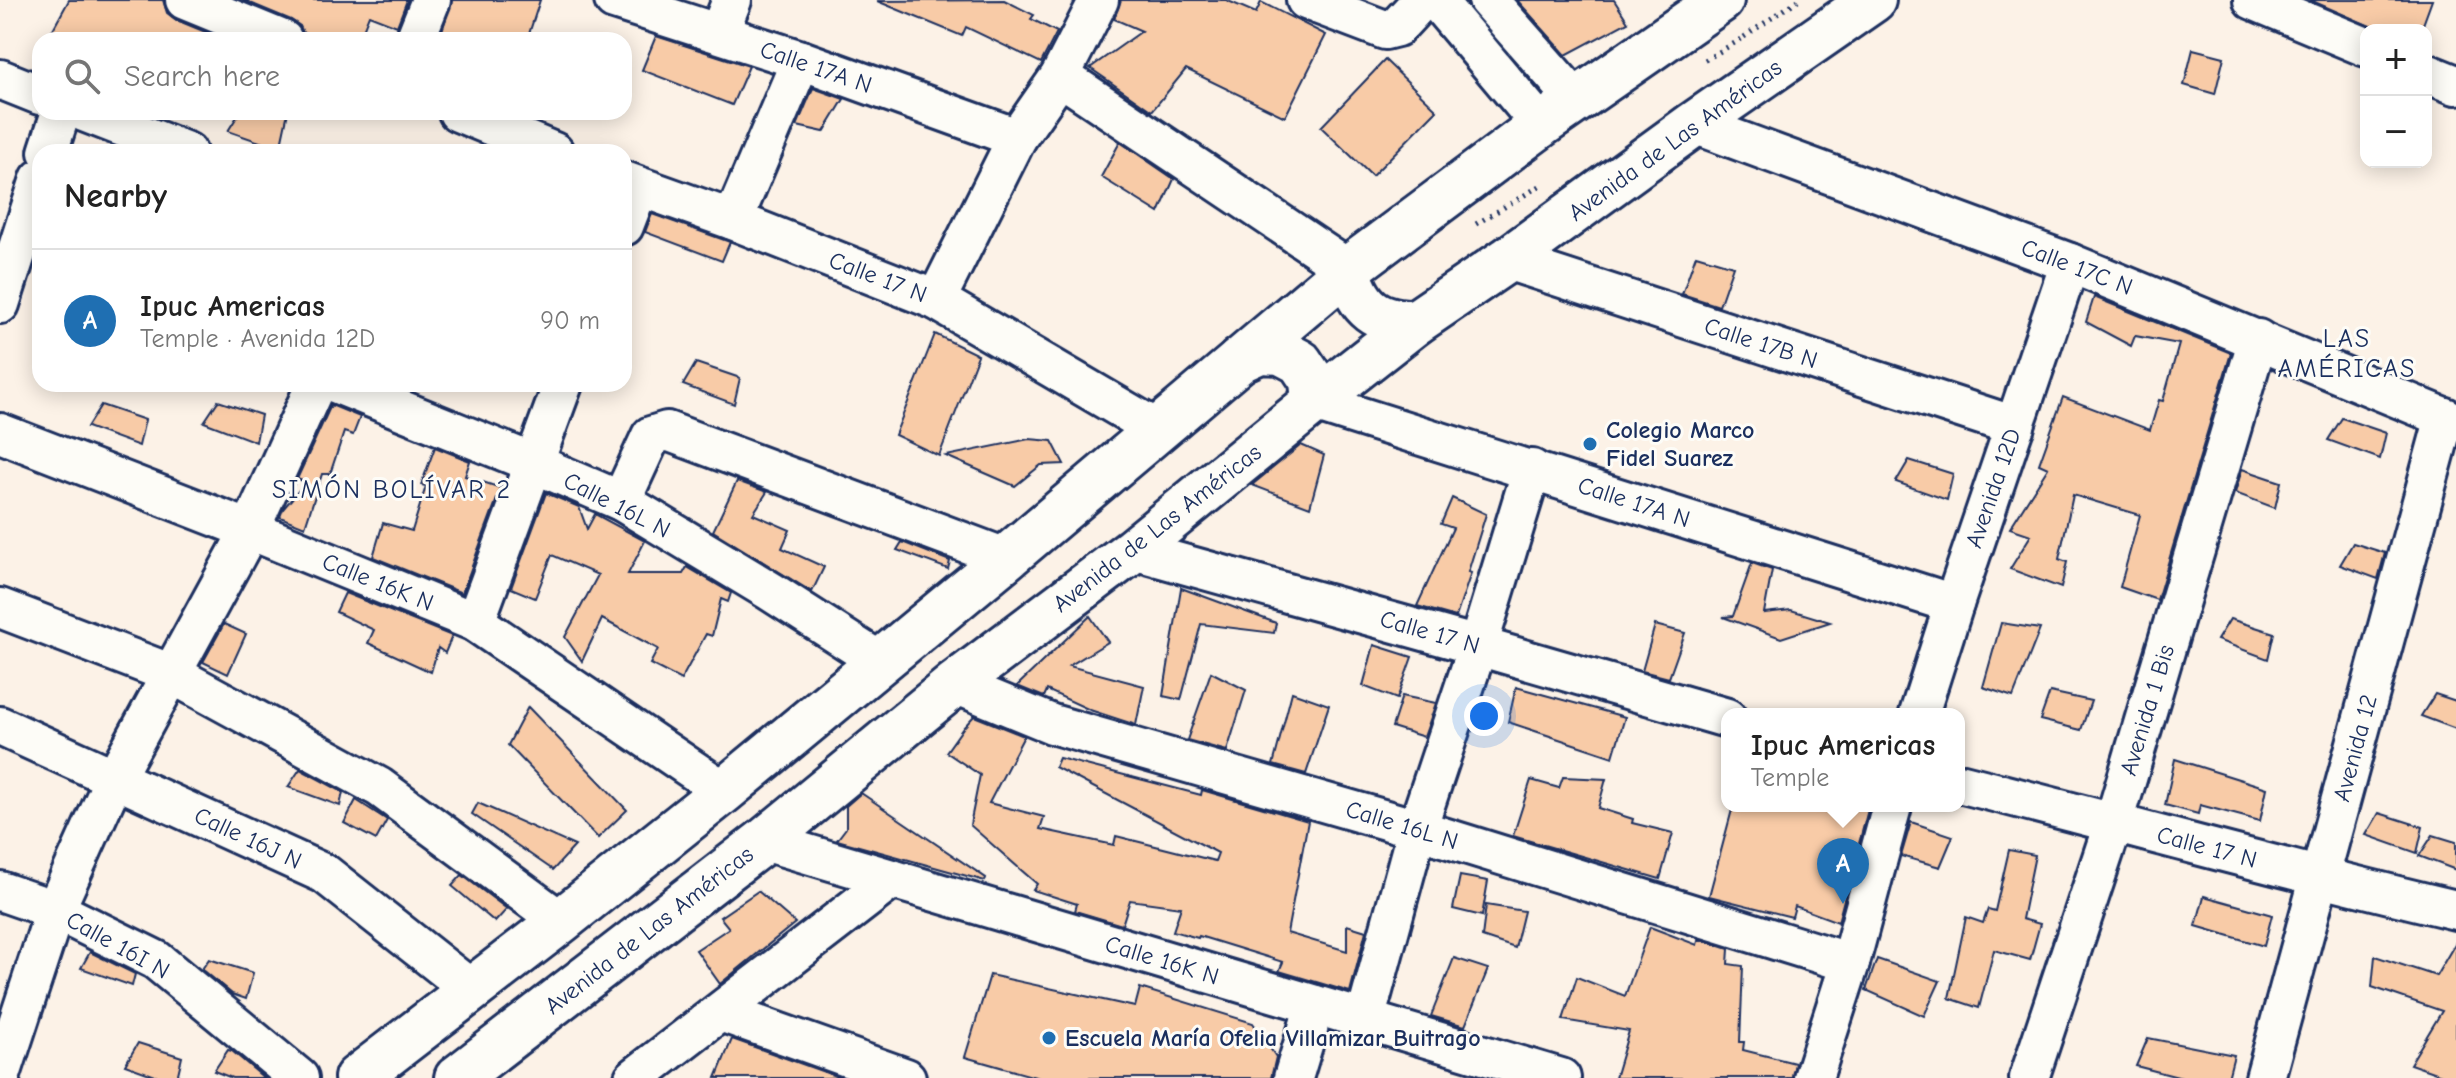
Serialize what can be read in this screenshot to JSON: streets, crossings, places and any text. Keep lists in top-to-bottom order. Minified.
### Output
{"streets":{"main road":["Avenida de Las Américas"],"street":["Calle 17A N","Calle 17C N","Calle 17 N","Calle 17B N","Avenida 12D","Calle 16L N","Calle 16K N","Avenida 1 Bis","Avenida 12","Calle 16J N","Calle 16I N"]},"crossings":[["Calle 17A N","Avenida de Las Américas"],["Calle 17A N","Avenida 12D"],["Avenida de Las Américas","Calle 17C N"],["Avenida de Las Américas","Calle 17 N"],["Avenida de Las Américas","Calle 17B N"],["Avenida de Las Américas","Calle 16L N"],["Avenida de Las Américas","Calle 16K N"],["Calle 17C N","Avenida 12D"],["Calle 17C N","Avenida 1 Bis"],["Calle 17C N","Avenida 12"],["Calle 17 N","Avenida 1 Bis"],["Calle 17 N","Avenida 12"],["Calle 17B N","Avenida 12D"]],"districts":["LAS AMÉRICAS","SIMÓN BOLÍVAR 2"],"places":["Colegio Marco Fidel Suarez","Escuela María Ofelia Villamizar Buitrago"],"page":{"map_buttons":["+","−"],"search":"Search here","heading":"Nearby","list":[{"mark":"A","name":"Ipuc Americas","note":"Temple · Avenida 12D","value":"90 m"}],"popup":["Ipuc Americas","Temple"],"pins":"A"}}
